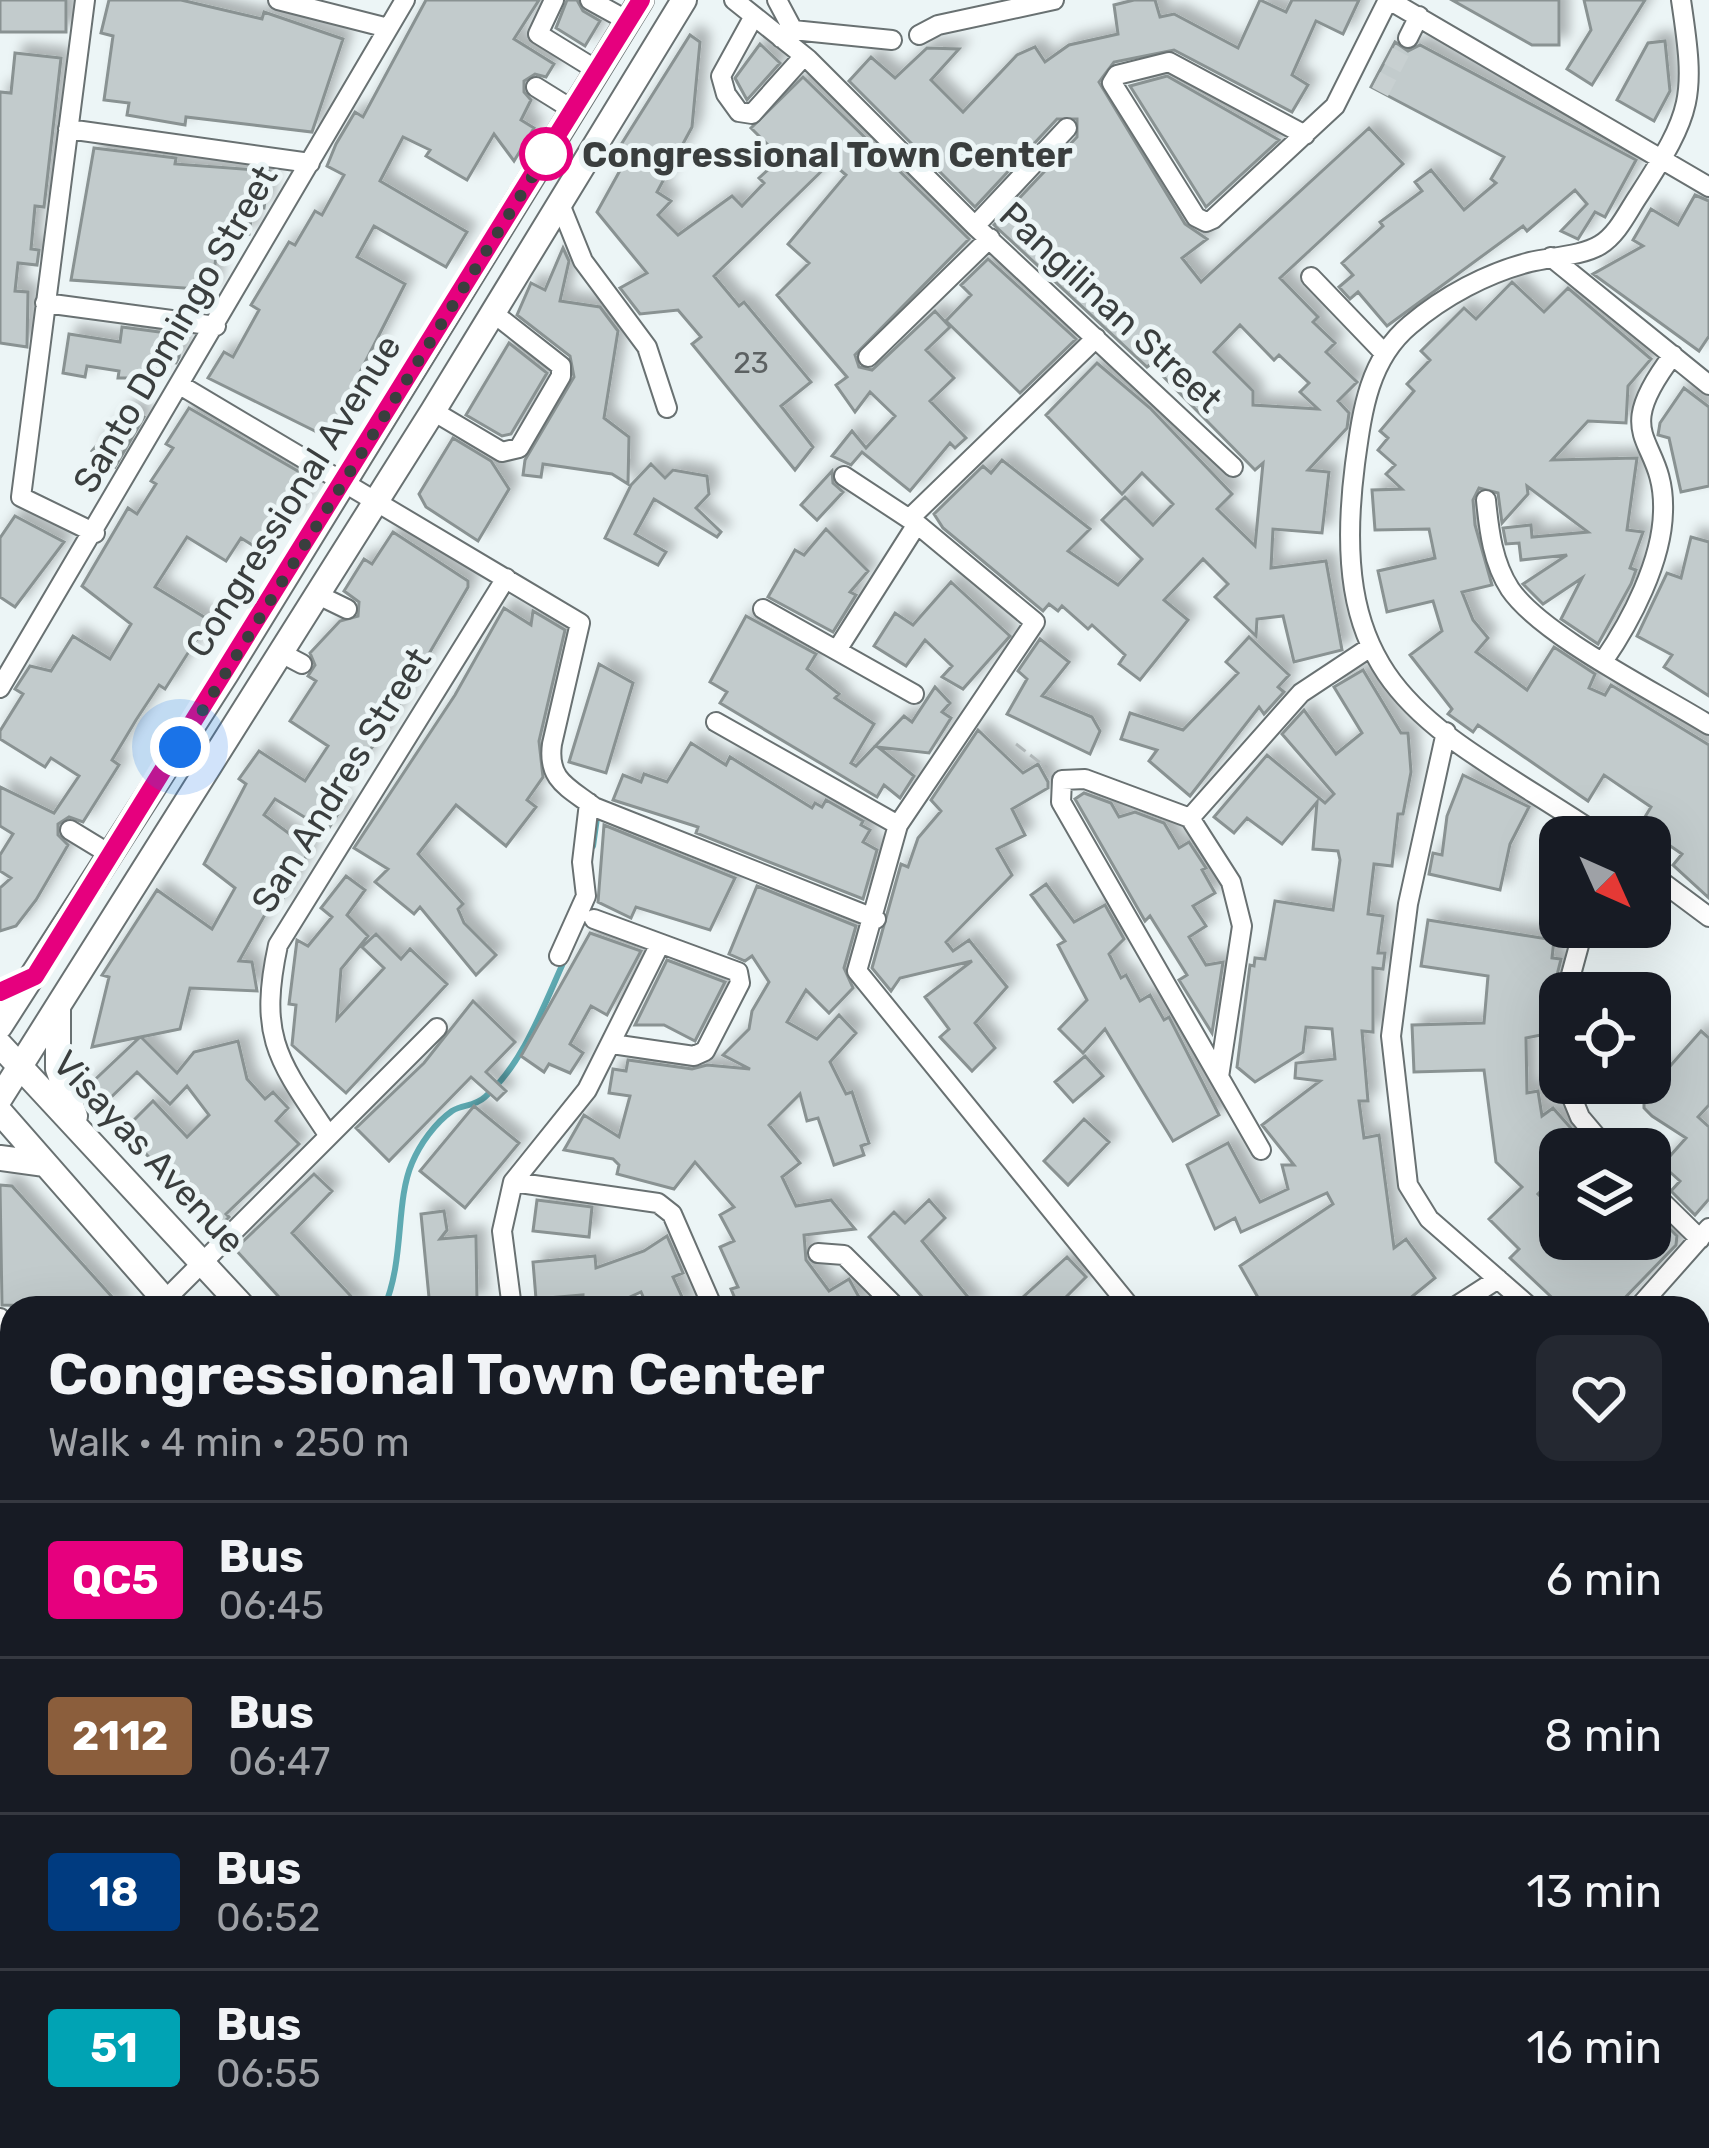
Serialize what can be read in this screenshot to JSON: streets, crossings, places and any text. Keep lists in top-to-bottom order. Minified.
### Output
{"streets":{"main road":["Congressional Avenue","Visayas Avenue"],"street":["Pangilinan Street","Santo Domingo Street","San Andres Street"]},"crossings":[["Congressional Avenue","Visayas Avenue"]],"places":["Congressional Town Center"],"lines":["bus line QC5"],"house_numbers":["23"],"north":"bottom right","page":{"heading":["Congressional Town Center","Walk · 4 min · 250 m"],"list":[{"mark":"QC5","name":"Bus","note":"06:45","value":"6 min"},{"mark":"2112","name":"Bus","note":"06:47","value":"8 min"},{"mark":"18","name":"Bus","note":"06:52","value":"13 min"},{"mark":"51","name":"Bus","note":"06:55","value":"16 min"}]}}
